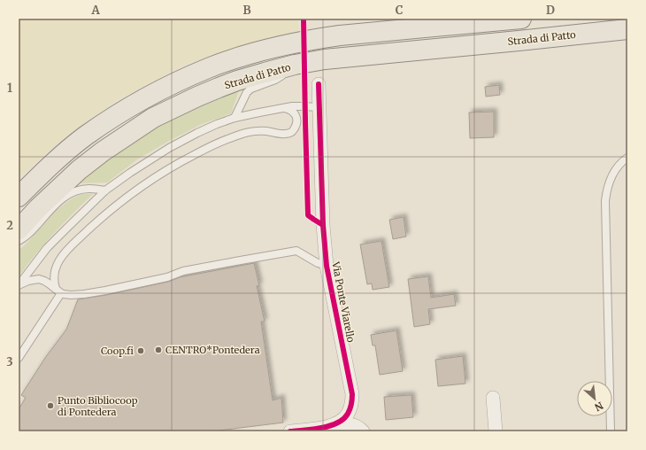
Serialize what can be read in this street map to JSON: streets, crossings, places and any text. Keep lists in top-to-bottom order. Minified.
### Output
{"streets":{"main road":["Strada di Patto"],"street":["Via Ponte Viarello"]},"places":["CENTRO*Pontedera","Coop.fi","Punto Bibliocoop di Pontedera"],"north":"bottom right","grid":{"columns":["A","B","C","D"],"rows":["1","2","3"]}}
